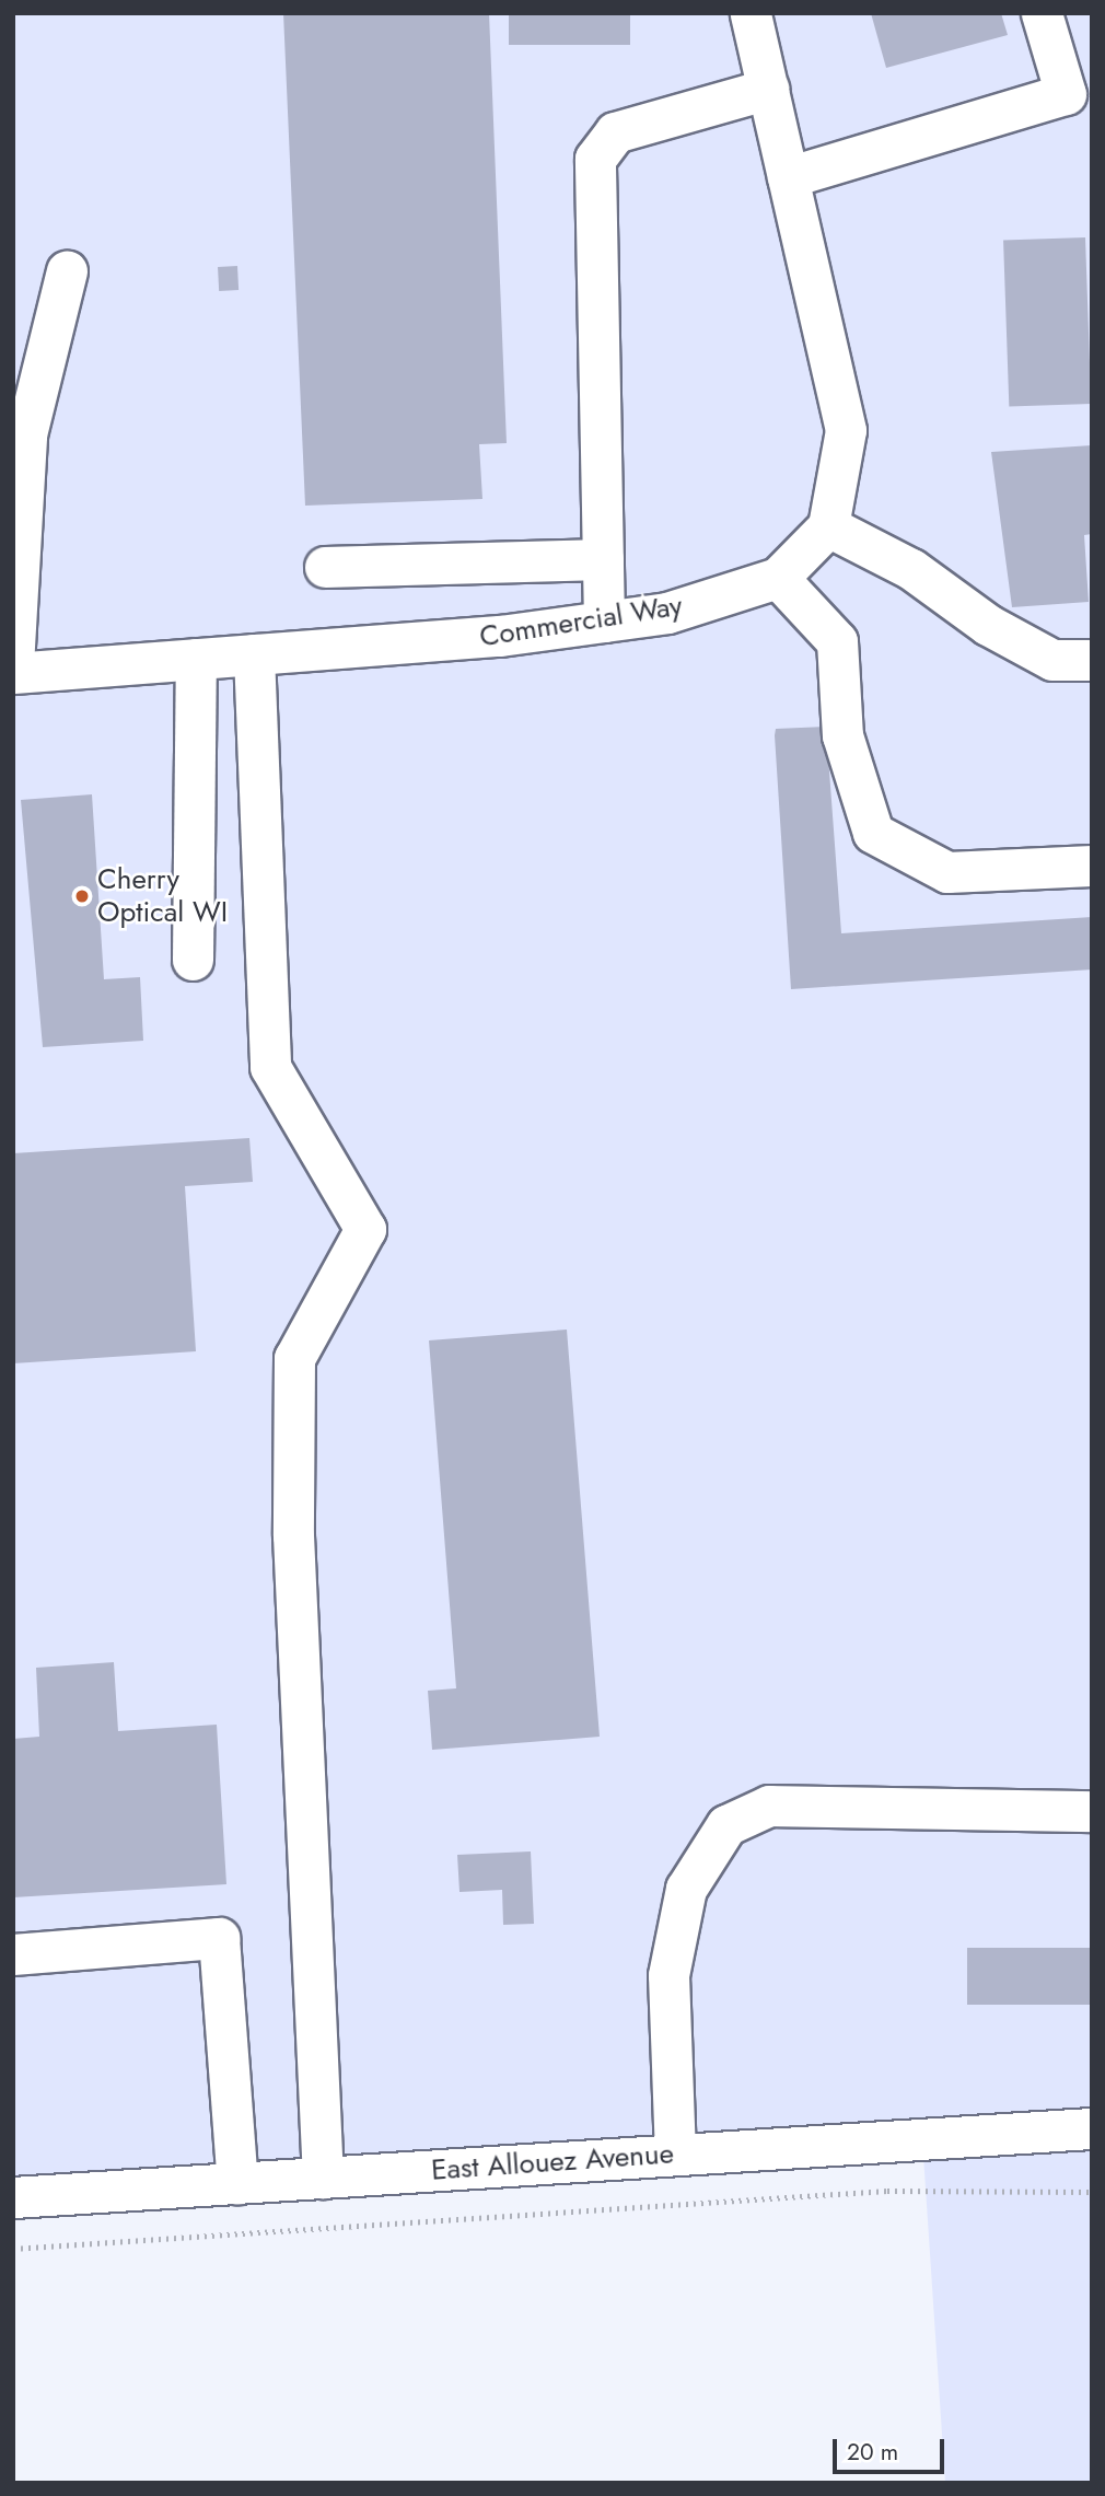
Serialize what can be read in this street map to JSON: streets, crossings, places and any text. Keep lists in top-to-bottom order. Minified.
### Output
{"streets":{"street":["Commercial Way","East Allouez Avenue"]},"places":["Cherry Optical WI"],"scale_bar":"20 m"}
